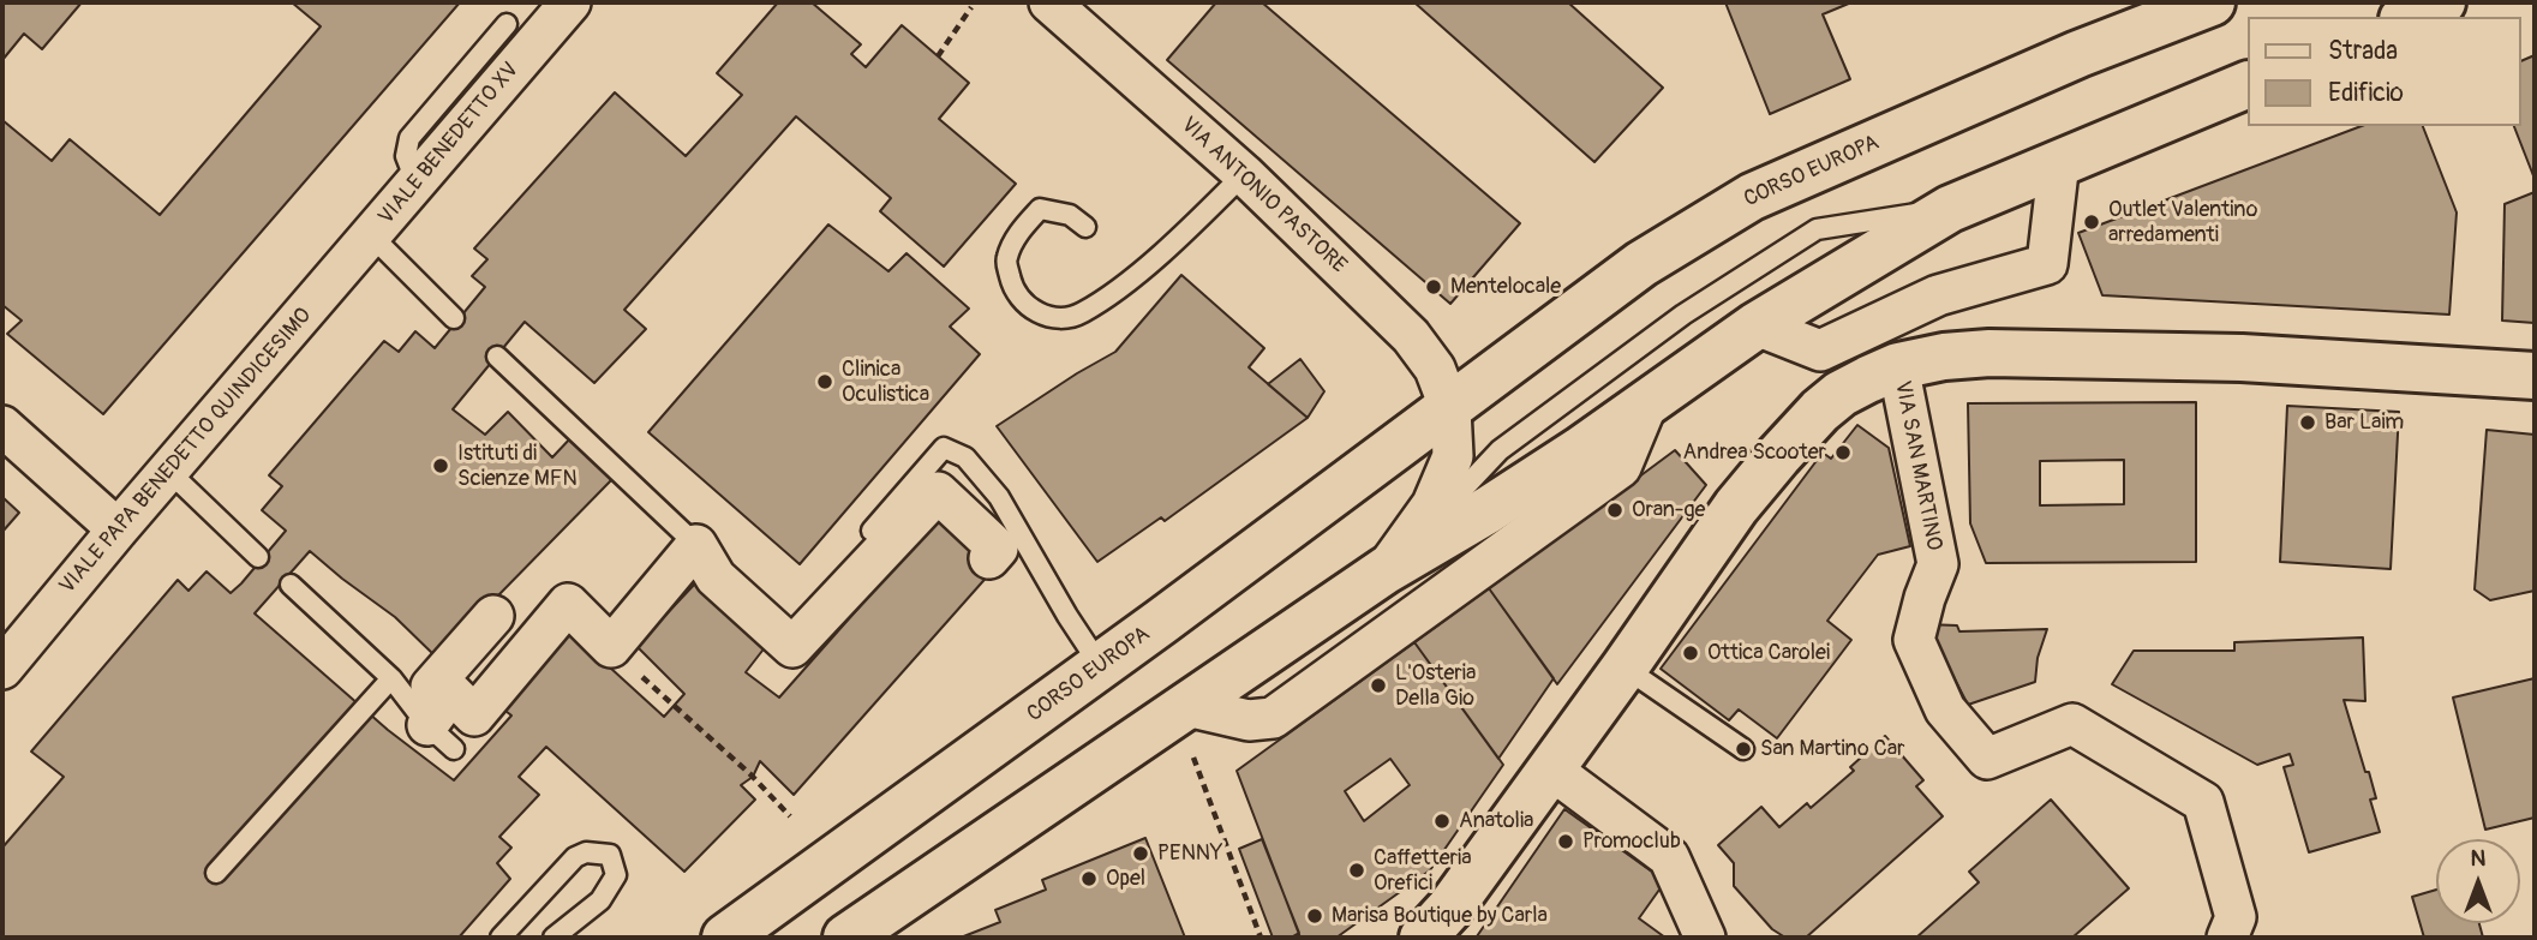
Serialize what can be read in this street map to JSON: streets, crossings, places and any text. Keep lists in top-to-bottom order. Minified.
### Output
{"streets":{"main road":["CORSO EUROPA","VIA SAN MARTINO"],"street":["VIALE BENEDETTO XV","VIA ANTONIO PASTORE","VIALE PAPA BENEDETTO QUINDICESIMO"]},"crossings":[["VIALE BENEDETTO XV","VIALE PAPA BENEDETTO QUINDICESIMO"],["CORSO EUROPA","VIA ANTONIO PASTORE"]],"places":["Outlet Valentino arredamenti","Mentelocale","Clinica Oculistica","Bar Laim","Andrea Scooter","Istituti di Scienze MFN","Oran-ge","Ottica Carolei","L'Osteria Della Gio","San Martino Car","Anatolia","Promoclub","PENNY","Caffetteria Orefici","Opel","Marisa Boutique by Carla"],"legend":["Strada","Edificio"],"north":"top"}
